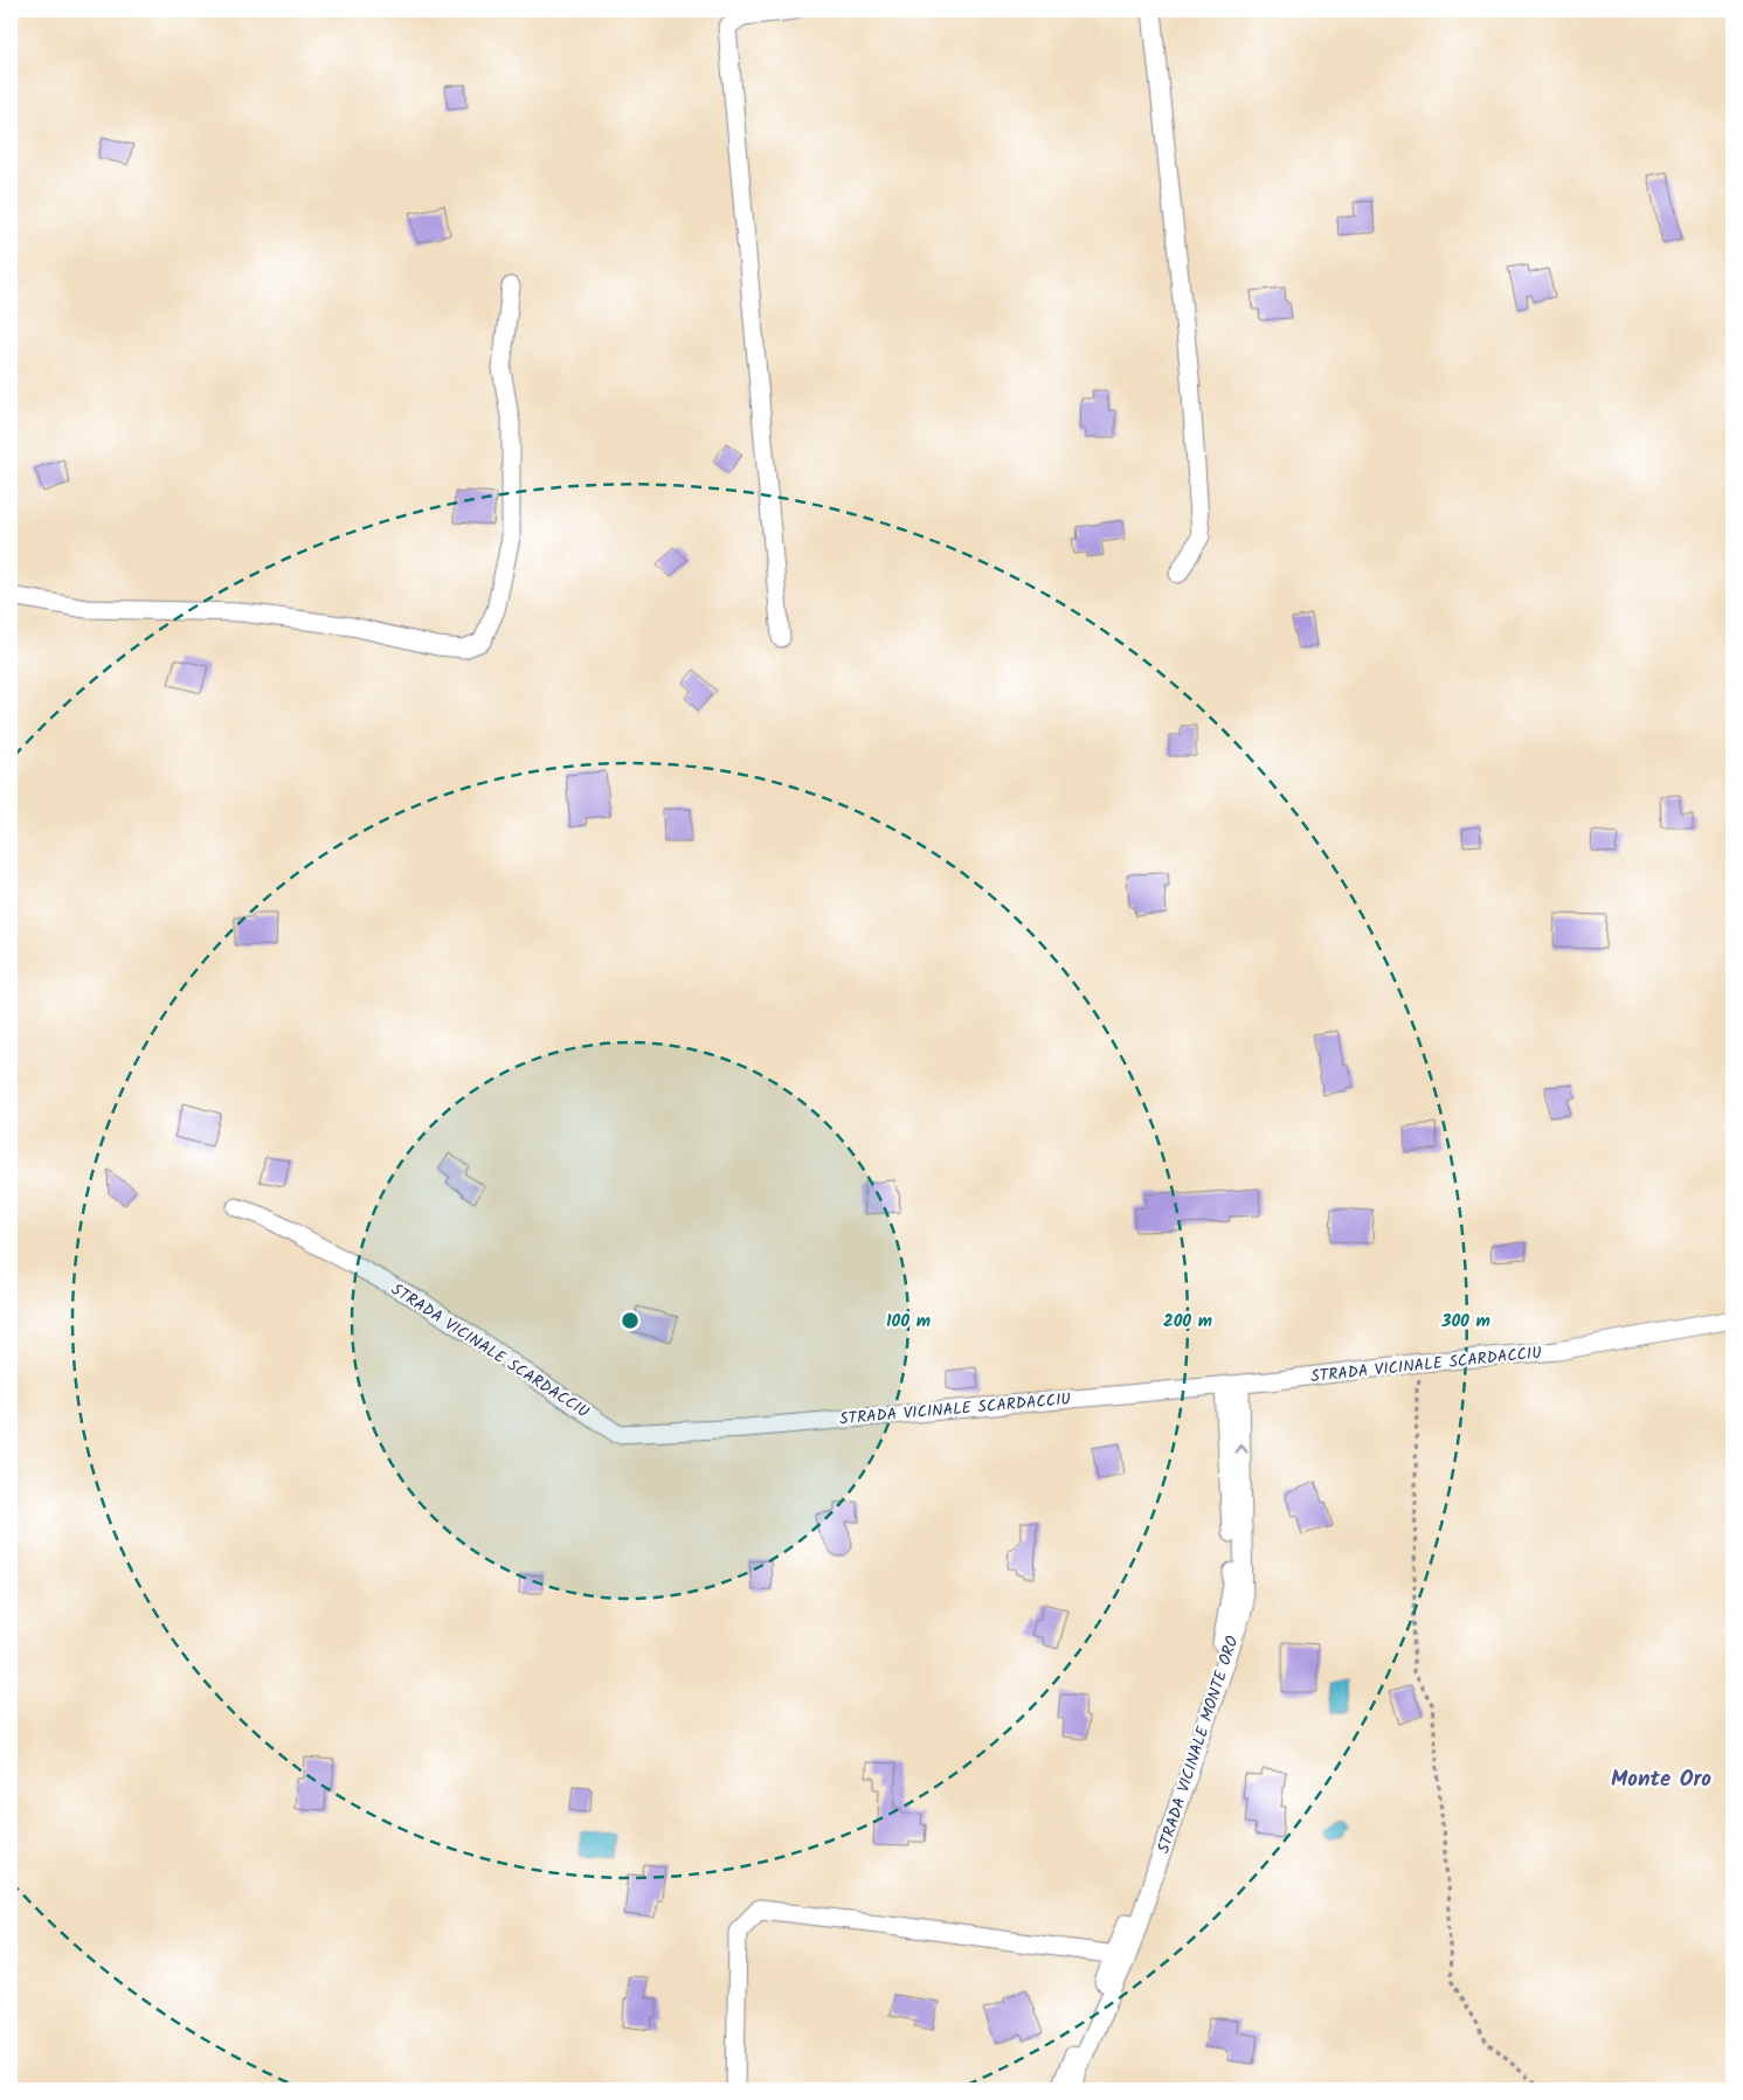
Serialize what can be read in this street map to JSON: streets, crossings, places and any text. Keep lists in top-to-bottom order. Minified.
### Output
{"streets":{"street":["STRADA VICINALE SCARDACCIU","STRADA VICINALE MONTE ORO"]},"crossings":[["STRADA VICINALE SCARDACCIU","STRADA VICINALE MONTE ORO"]],"districts":["Monte Oro"],"rings":["100 m","200 m","300 m"]}
